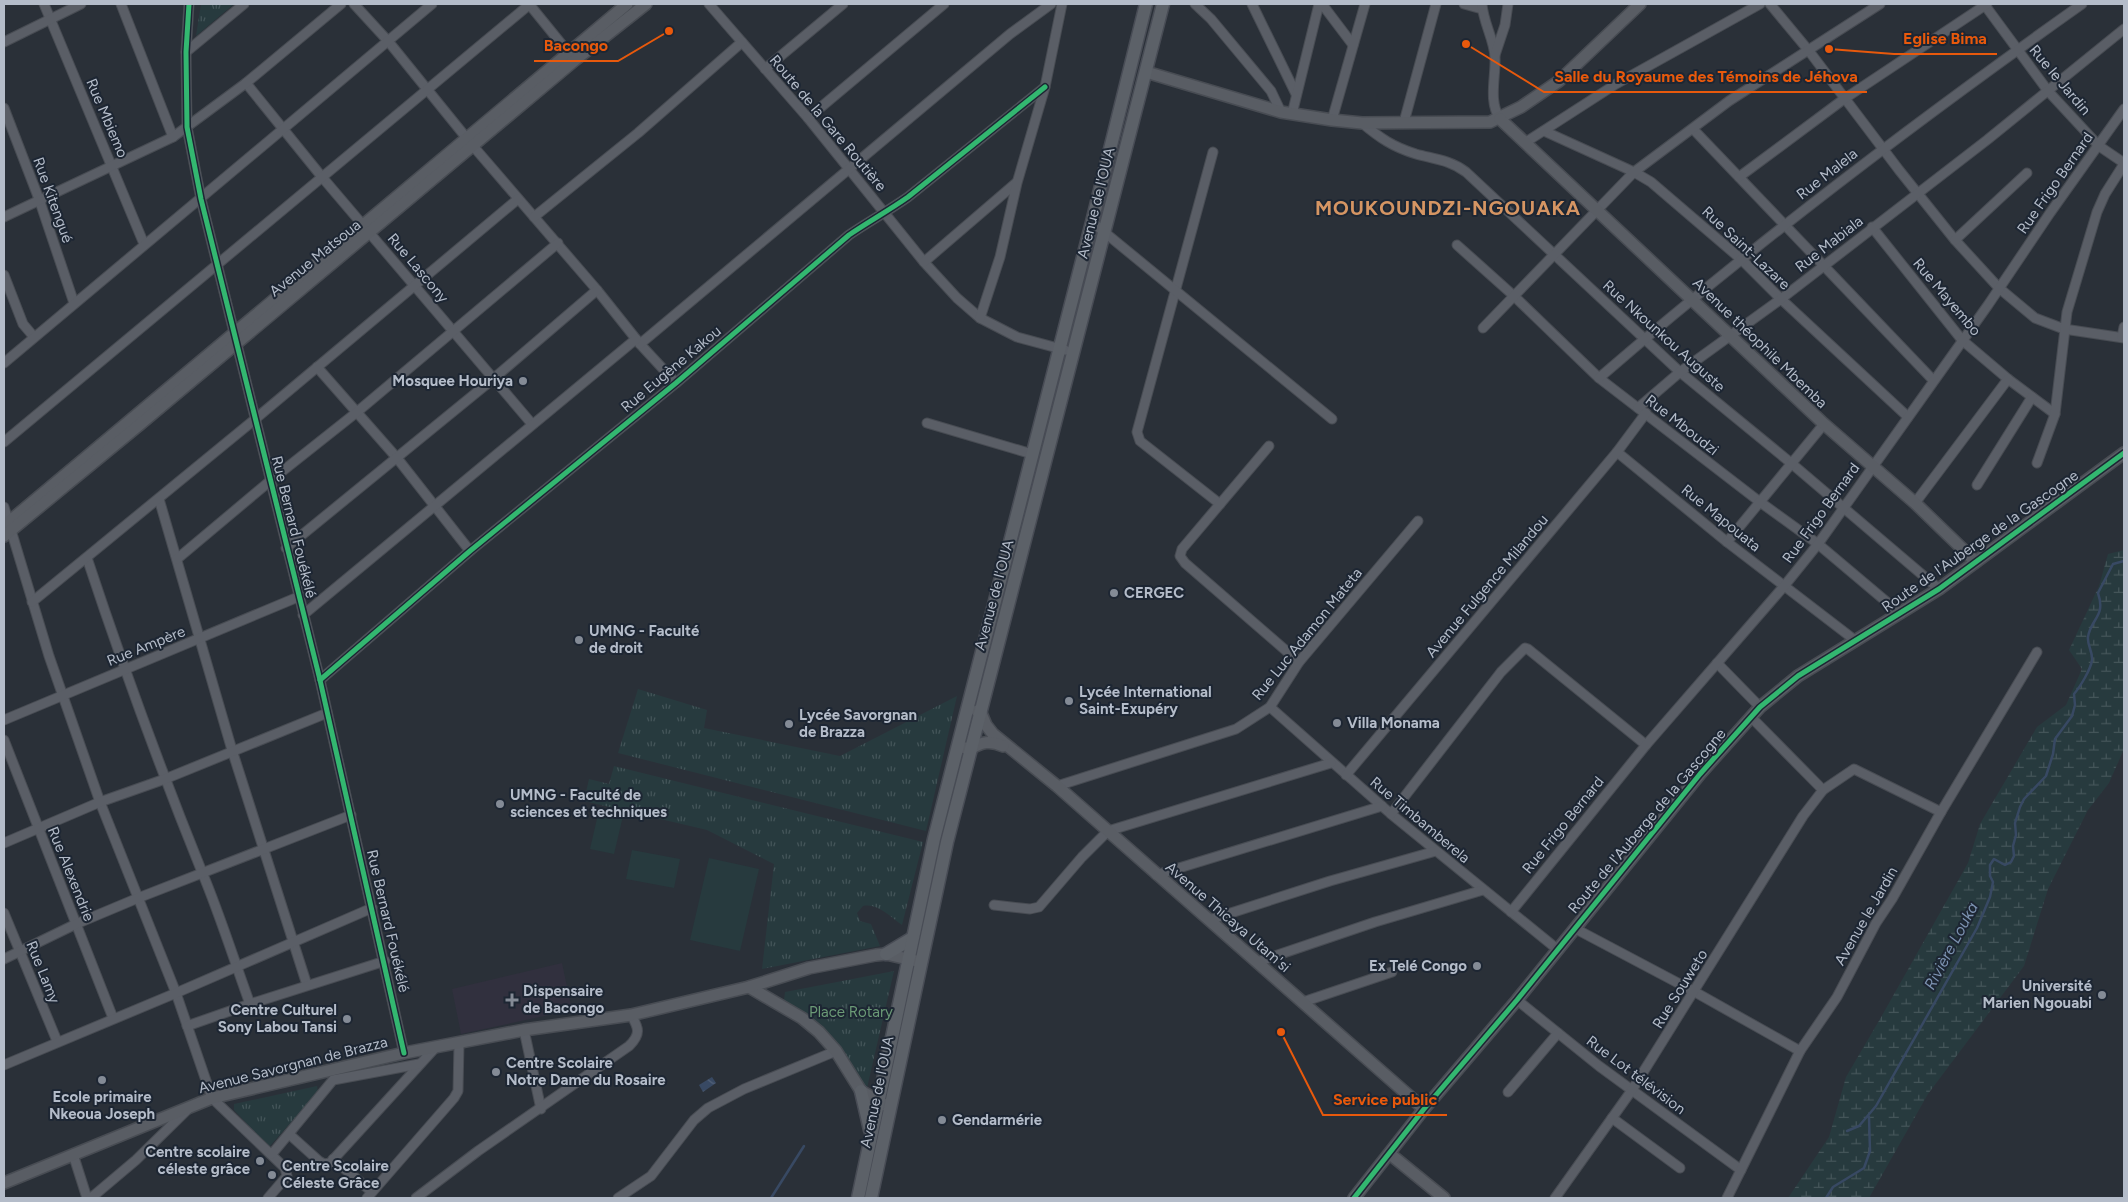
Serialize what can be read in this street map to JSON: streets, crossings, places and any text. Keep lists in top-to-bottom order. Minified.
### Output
{"streets":{"main road":["Avenue de l'OUA"],"street":["Rue le Jardin","Rue Mbiemo","Route de la Gare Routière","Rue Malela","Rue Frigo Bernard","Rue Kitengué","Rue Mabiala","Rue Saint-Lazare","Avenue Matsoua","Rue Lascony","Rue Mayembo","Rue Nkounkou Auguste","Avenue théophile Mbemba","Rue Eugène Kakou","Rue Mboudzi","Rue Mapouata","Rue Bernard Fouékélé","Route de l'Auberge de la Gascogne","Avenue Fulgence Milandou","Rue Luc Adamon Mateta","Rue Ampère","Rue Timbamberela","Rue Alexendrie","Avenue le Jardin","Avenue Thicaya Utam'si","Rue Lamy","Rue Souweto","Avenue Savorgnan de Brazza","Rue Lot télévision"]},"crossings":[["Rue le Jardin","Rue Malela"],["Rue le Jardin","Rue Frigo Bernard"],["Rue le Jardin","Rue Mabiala"],["Route de la Gare Routière","Avenue de l'OUA"],["Route de la Gare Routière","Rue Eugène Kakou"],["Rue Malela","Rue Saint-Lazare"],["Rue Malela","Rue Nkounkou Auguste"],["Rue Malela","Avenue théophile Mbemba"],["Rue Malela","Rue Mboudzi"],["Rue Frigo Bernard","Rue Saint-Lazare"],["Rue Frigo Bernard","Rue Mayembo"],["Rue Frigo Bernard","Rue Nkounkou Auguste"],["Rue Frigo Bernard","Avenue théophile Mbemba"],["Rue Frigo Bernard","Rue Mboudzi"],["Rue Frigo Bernard","Rue Mapouata"],["Rue Frigo Bernard","Rue Timbamberela"],["Avenue de l'OUA","Avenue Thicaya Utam'si"],["Avenue de l'OUA","Avenue Savorgnan de Brazza"],["Rue Mabiala","Rue Saint-Lazare"],["Rue Mabiala","Rue Mayembo"],["Rue Mabiala","Rue Nkounkou Auguste"],["Rue Mabiala","Avenue théophile Mbemba"],["Rue Mabiala","Rue Mboudzi"],["Avenue Matsoua","Rue Lascony"],["Avenue Matsoua","Rue Bernard Fouékélé"],["Rue Nkounkou Auguste","Route de l'Auberge de la Gascogne"],["Avenue théophile Mbemba","Route de l'Auberge de la Gascogne"],["Rue Eugène Kakou","Rue Bernard Fouékélé"],["Rue Mboudzi","Route de l'Auberge de la Gascogne"],["Rue Mboudzi","Avenue Fulgence Milandou"],["Rue Mapouata","Route de l'Auberge de la Gascogne"],["Rue Mapouata","Avenue Fulgence Milandou"],["Rue Bernard Fouékélé","Rue Ampère"],["Rue Bernard Fouékélé","Avenue Savorgnan de Brazza"],["Route de l'Auberge de la Gascogne","Rue Timbamberela"],["Route de l'Auberge de la Gascogne","Avenue Thicaya Utam'si"],["Route de l'Auberge de la Gascogne","Rue Lot télévision"],["Avenue Fulgence Milandou","Rue Timbamberela"],["Rue Luc Adamon Mateta","Rue Timbamberela"],["Rue Luc Adamon Mateta","Avenue Thicaya Utam'si"],["Avenue le Jardin","Rue Souweto"],["Avenue le Jardin","Rue Lot télévision"],["Rue Souweto","Rue Lot télévision"]],"districts":["MOUKOUNDZI-NGOUAKA"],"water":["Rivière Louka"],"parks":["Place Rotary"],"places":{"other":["Bacongo","Salle du Royaume des Témoins de Jéhova","Eglise Bima","Mosquee Houriya","CERGEC","UMNG - Faculté de droit","Lycée International Saint-Exupéry","Villa Monama","Lycée Savorgnan de Brazza","UMNG - Faculté de sciences et techniques","Ex Telé Congo","Université Marien Ngouabi","Centre Culturel Sony Labou Tansi","Service public","Centre Scolaire Notre Dame du Rosaire","Ecole primaire Nkeoua Joseph","Gendarmérie","Centre scolaire céleste grâce","Centre Scolaire Céleste Grâce"],"health":["Dispensaire de Bacongo"]}}
